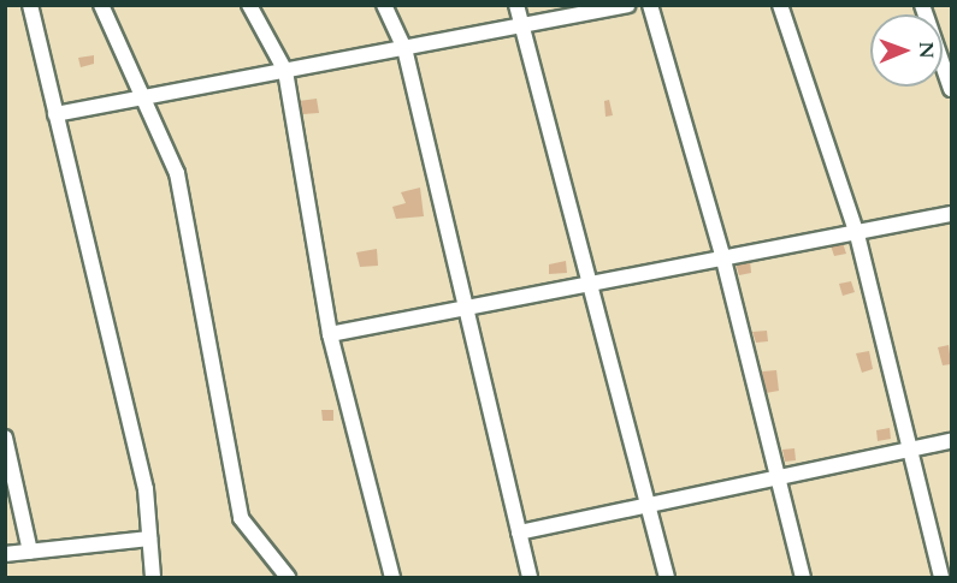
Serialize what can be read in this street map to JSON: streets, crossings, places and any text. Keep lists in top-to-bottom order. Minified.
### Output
{"north":"right"}
